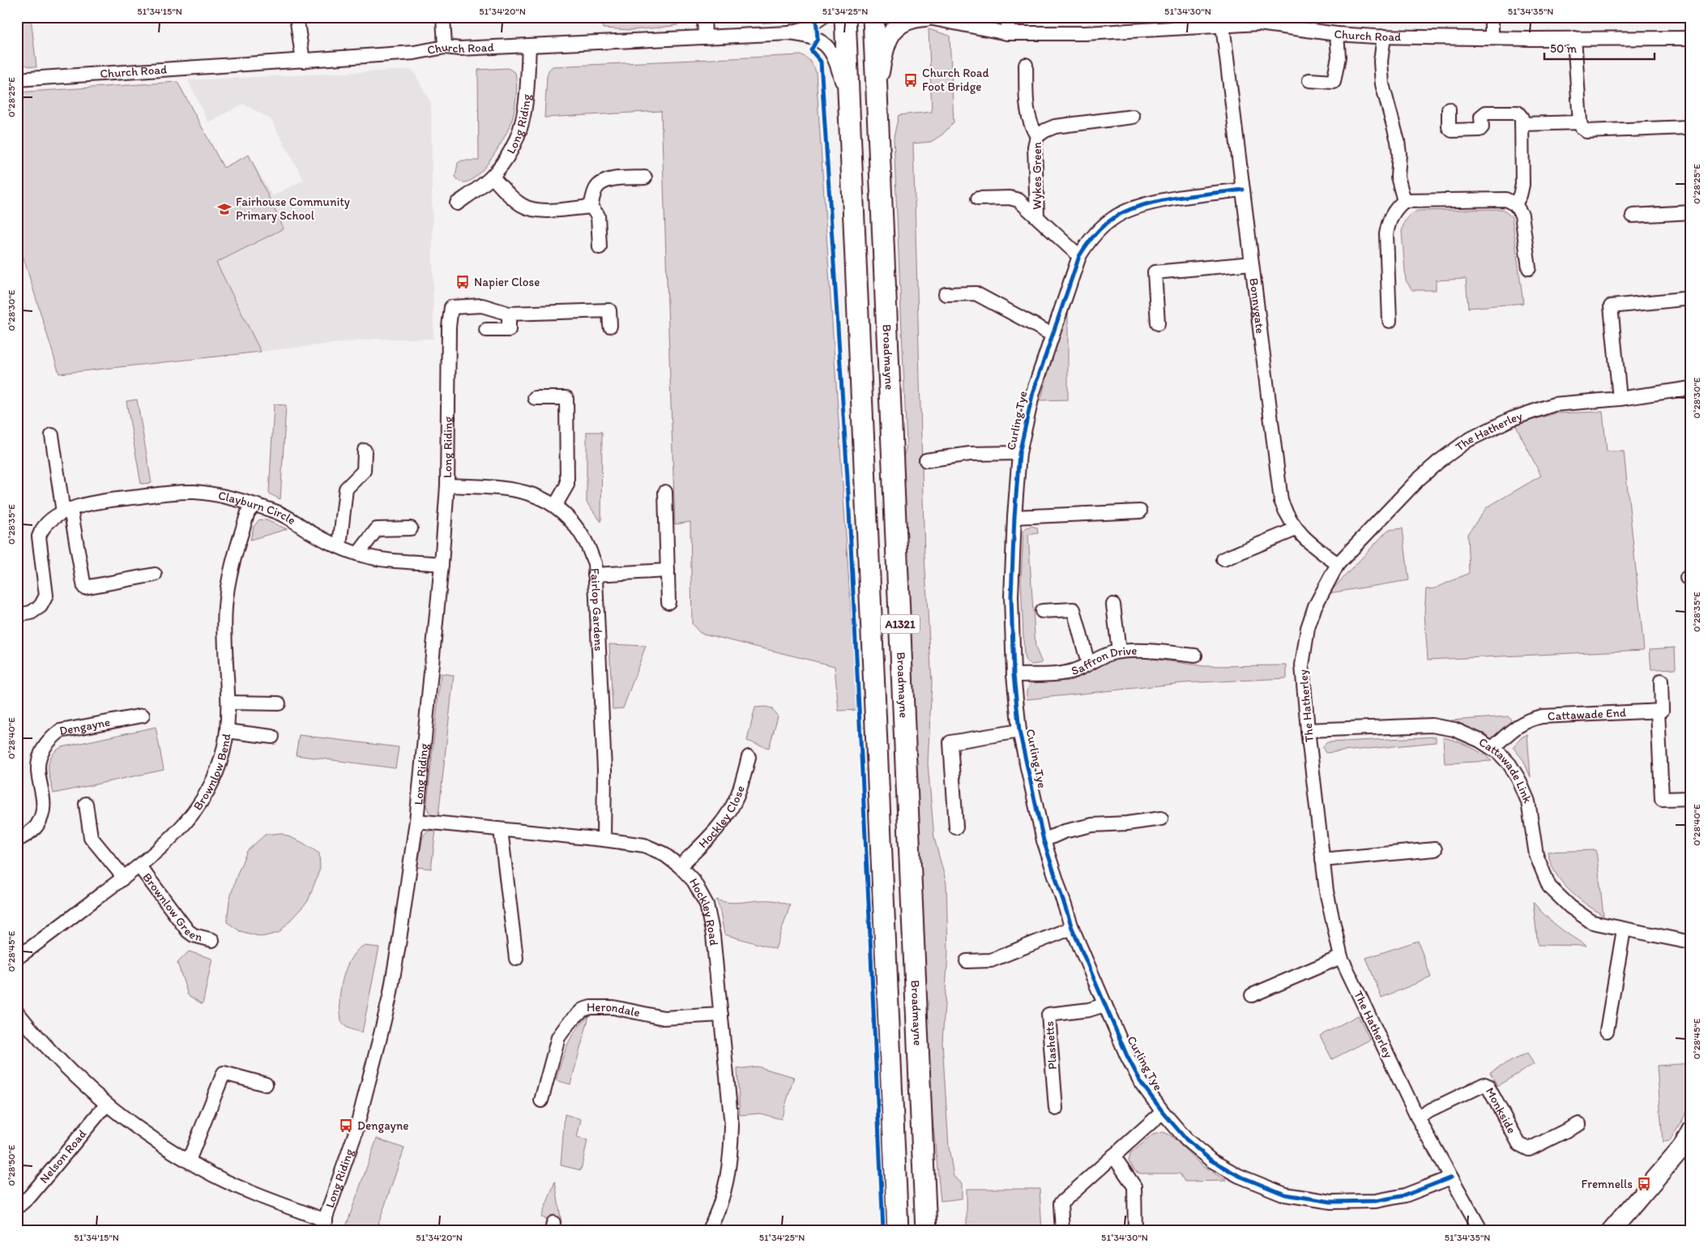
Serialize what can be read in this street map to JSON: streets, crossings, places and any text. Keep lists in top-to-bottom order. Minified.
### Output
{"streets":{"main road":["Broadmayne","A1321"],"street":["Church Road","Long Riding","Wykes Green","Bonnygate","Curling Tye","The Hatherley","Clayburn Circle","Fairlop Gardens","Saffron Drive","Cattawade End","Dengayne","Brownlow Bend","Cattawade Link","Hockley Close","Brownlow Green","Hockley Road","Herondale","Plashetts","Monkside","Nelson Road"]},"crossings":[["Church Road","Long Riding"],["Church Road","Bonnygate"],["Church Road","Broadmayne"],["Church Road","A1321"],["Long Riding","Clayburn Circle"],["Long Riding","Fairlop Gardens"],["Long Riding","Hockley Road"],["Wykes Green","Curling Tye"],["Bonnygate","Curling Tye"],["Bonnygate","The Hatherley"],["Curling Tye","The Hatherley"],["Curling Tye","Saffron Drive"],["Curling Tye","Plashetts"],["The Hatherley","Cattawade Link"],["The Hatherley","Monkside"],["Clayburn Circle","Brownlow Bend"],["Fairlop Gardens","Hockley Road"],["Cattawade End","Cattawade Link"],["Brownlow Bend","Brownlow Green"],["Hockley Close","Hockley Road"],["Hockley Road","Herondale"]],"places":{"bus stop":["Church Road Foot Bridge","Napier Close","Dengayne","Fremnells"],"school or university":["Fairhouse Community Primary School"]},"scale_bar":"50 m","coordinates":["51°34'15\"N","51°34'20\"N","51°34'25\"N","51°34'30\"N","51°34'35\"N","0°28'25\"E","0°28'30\"E","0°28'35\"E","0°28'40\"E","0°28'45\"E","0°28'50\"E"]}
